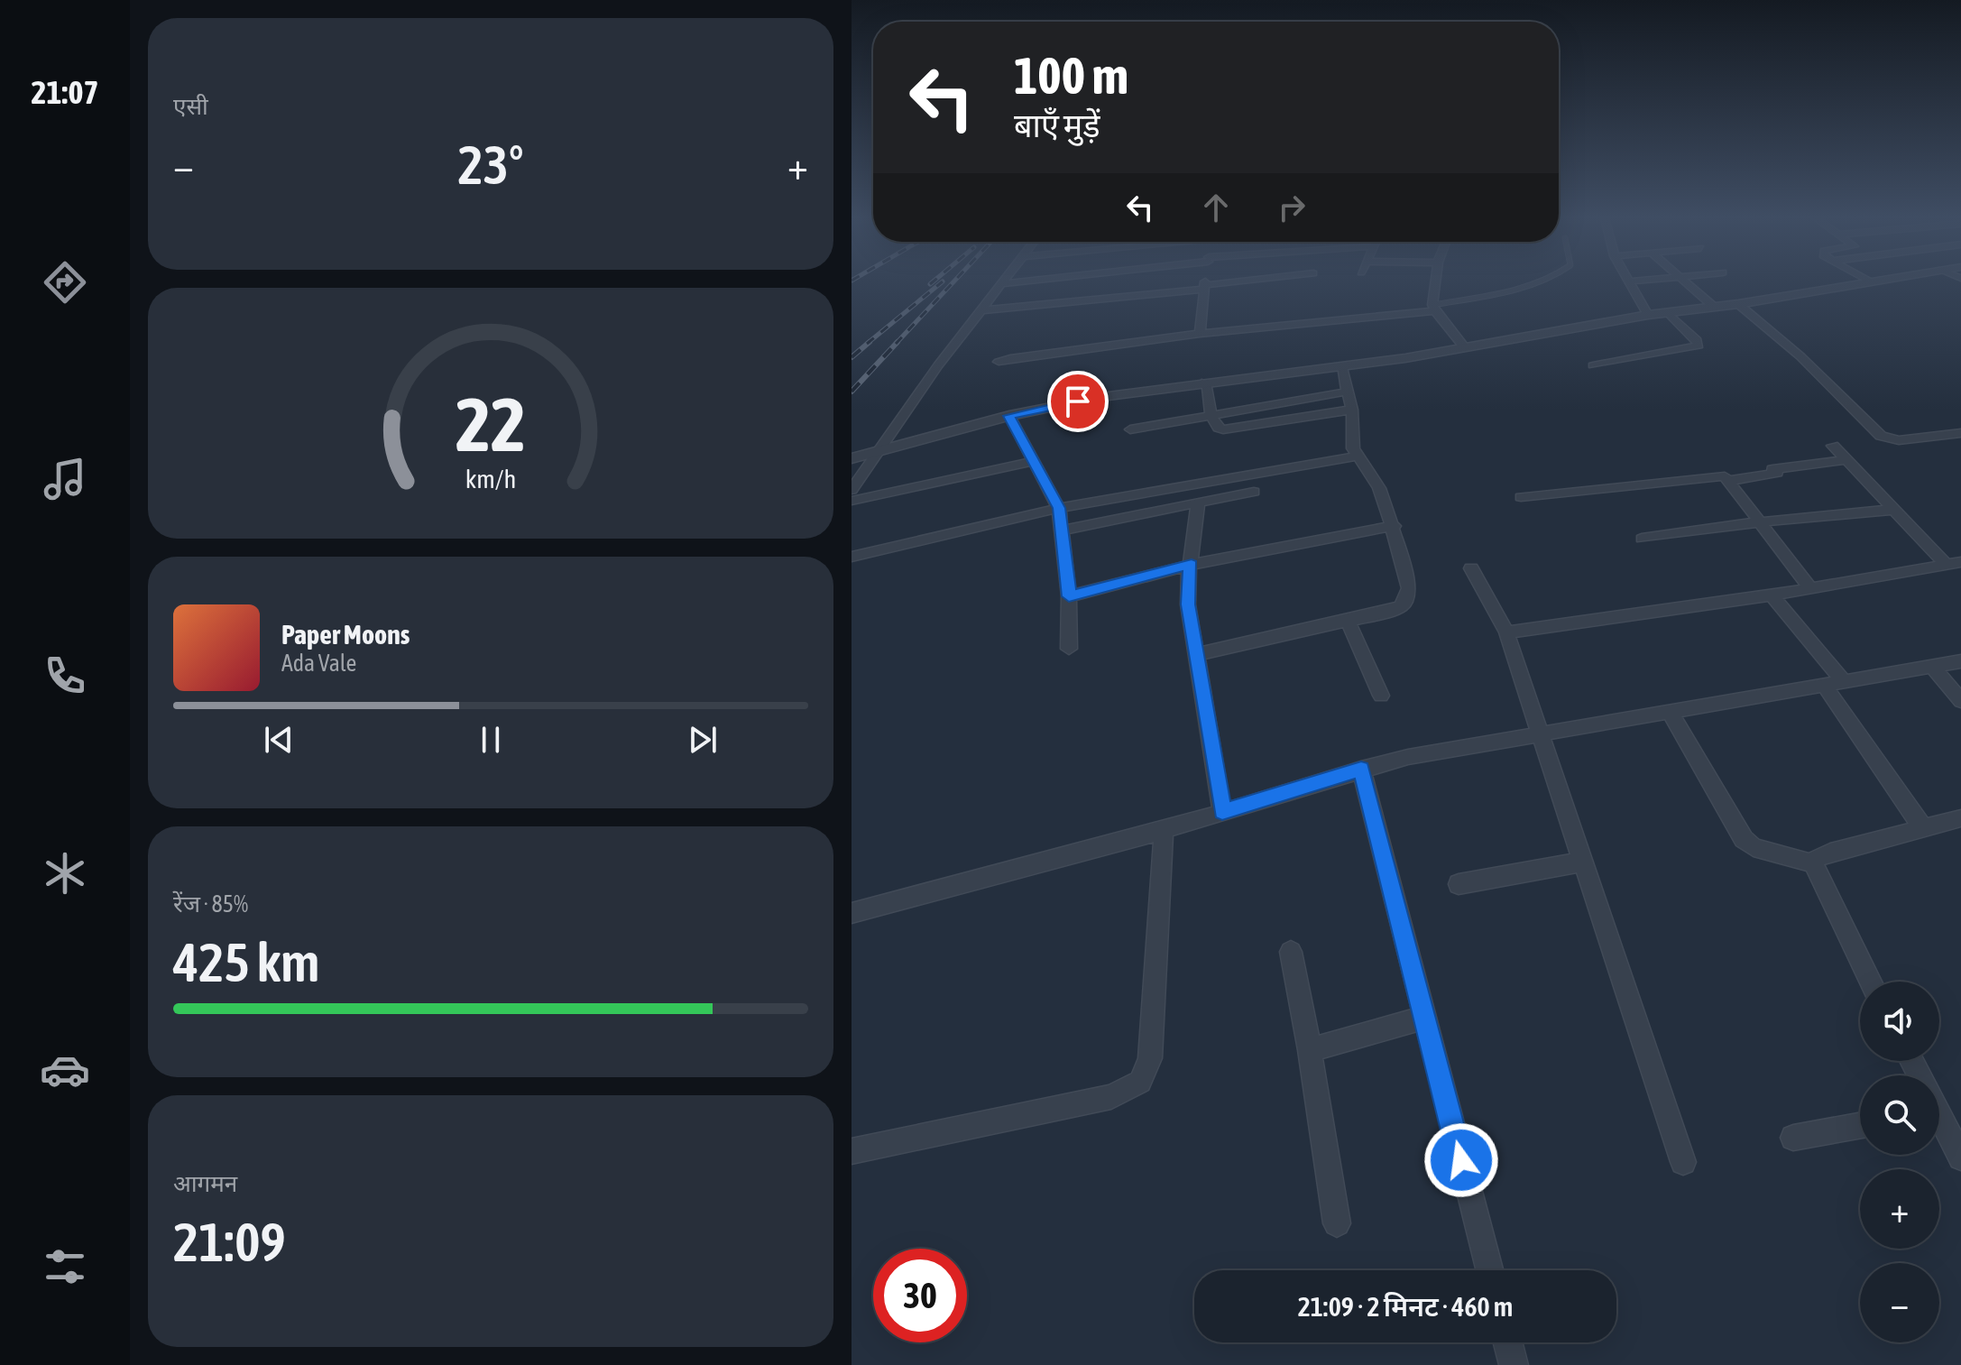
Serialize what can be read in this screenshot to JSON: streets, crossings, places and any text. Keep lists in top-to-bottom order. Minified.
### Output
{"page":{"tabs":"21:07","tile":["एसी",["रेंज · 85%","425 km"],["आगमन","21:09"]],"turn":["100 m","बाएँ मुड़ें"],"heat":["−","23°","+"],"song":["Paper Moons","Ada Vale"],"map_buttons":["+","−"],"limit":"30","trip":"21:09 · 2 मिनट · 460 m","gauge":["22","km/h"]}}
